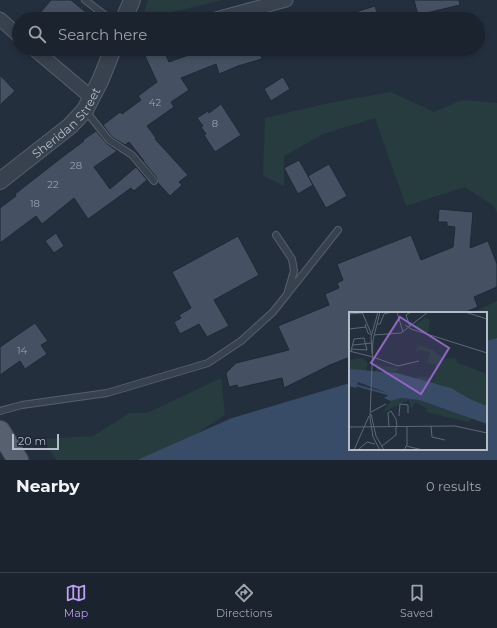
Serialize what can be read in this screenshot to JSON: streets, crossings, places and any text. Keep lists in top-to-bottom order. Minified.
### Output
{"streets":{"street":["Sheridan Street"]},"house_numbers":["42","8","28","22","18","14"],"scale_bar":"20 m","page":{"search":"Search here","scale":"20 m","heading":["Nearby","0 results"],"nav":["Map","Directions","Saved"]}}
